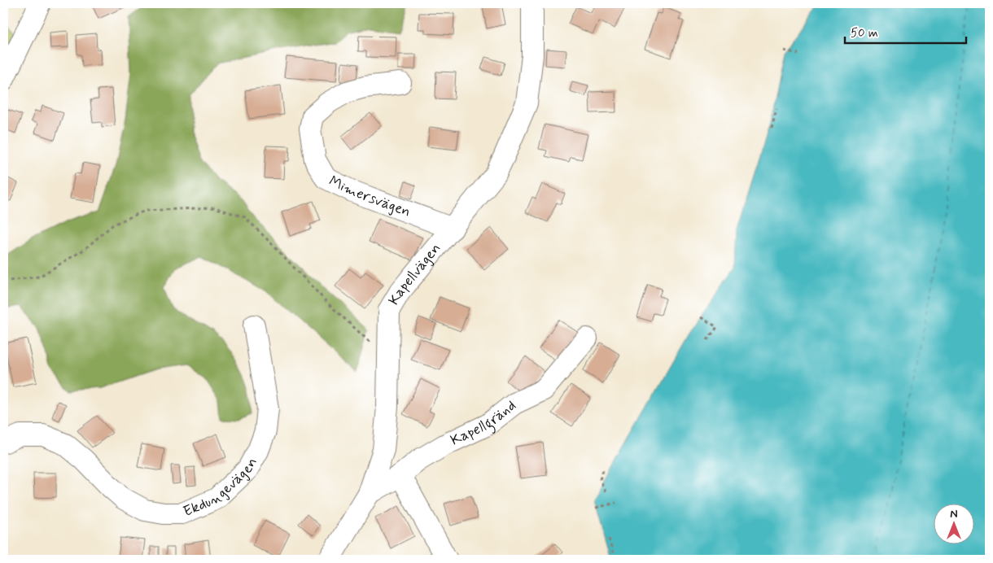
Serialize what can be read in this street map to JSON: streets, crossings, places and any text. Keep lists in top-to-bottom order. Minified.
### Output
{"streets":{"street":["Mimersvägen","Kapellvägen","Kapellgränd","Ekdungevägen"]},"crossings":[["Mimersvägen","Kapellvägen"],["Kapellvägen","Kapellgränd"]],"scale_bar":"50 m","north":"top"}
